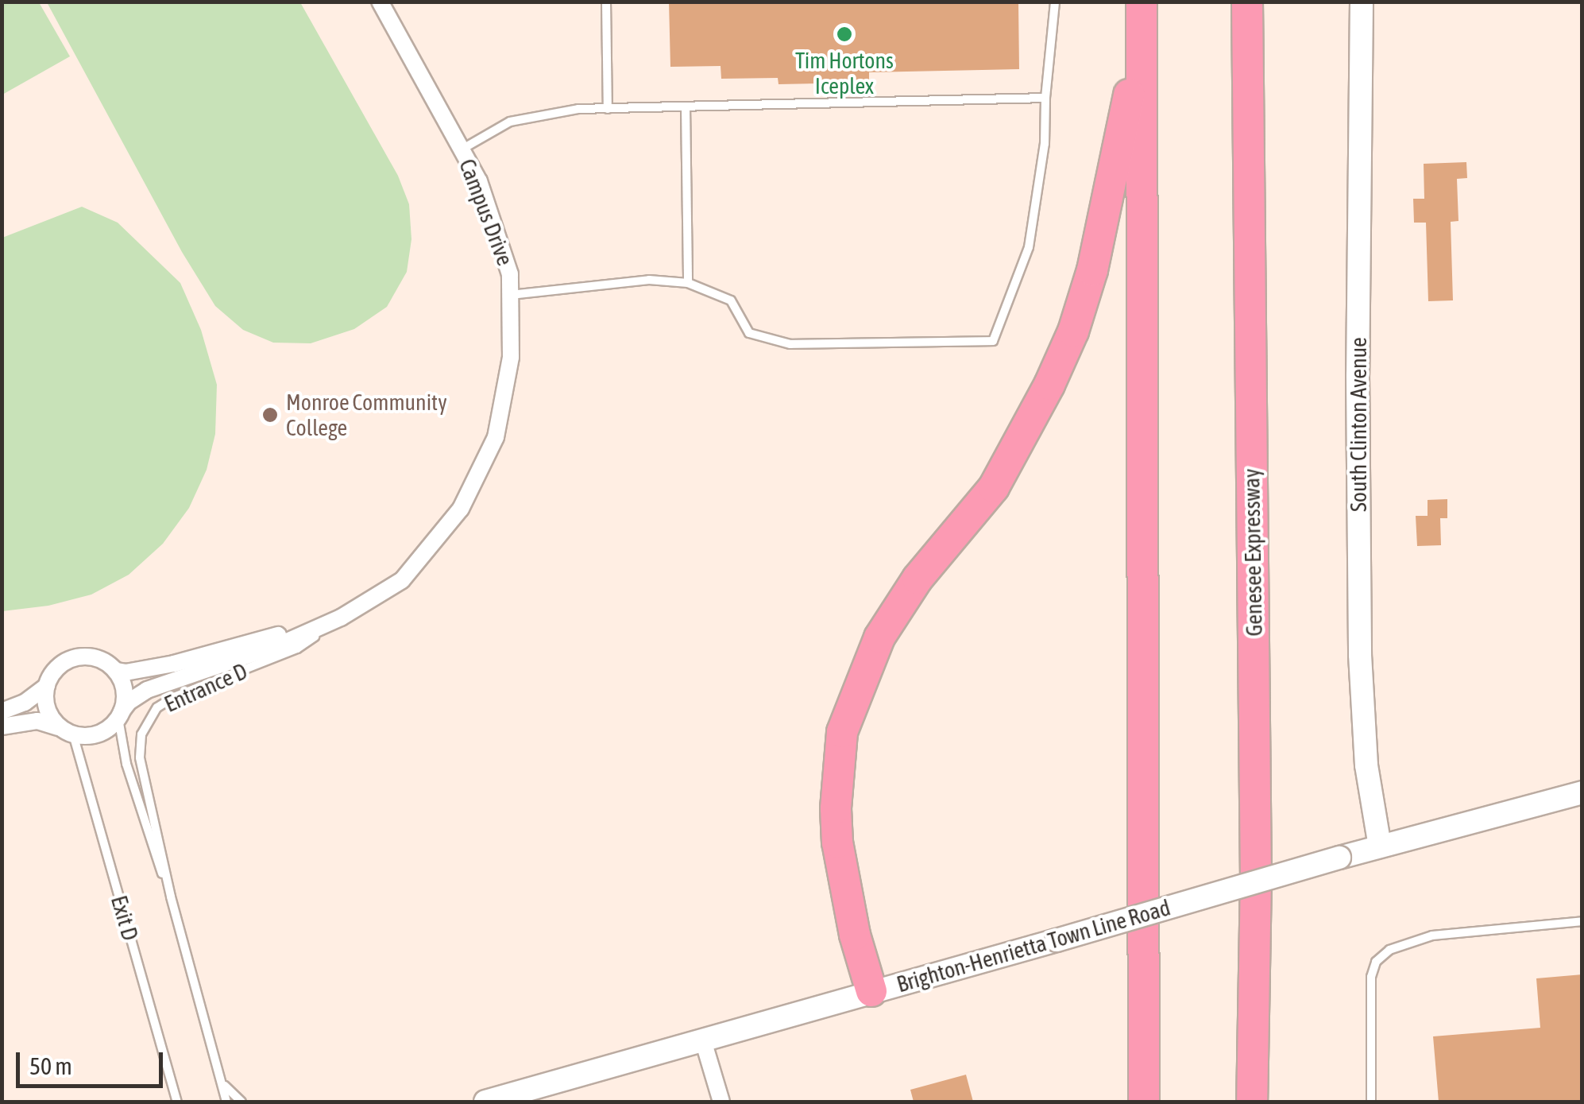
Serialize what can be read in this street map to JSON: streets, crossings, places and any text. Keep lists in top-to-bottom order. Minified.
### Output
{"streets":{"highway":["Genesee Expressway"],"street":["Campus Drive","South Clinton Avenue","Brighton-Henrietta Town Line Road"],"lane":["Entrance D","Exit D"]},"crossings":[["Campus Drive","Entrance D"],["Campus Drive","Exit D"],["South Clinton Avenue","Brighton-Henrietta Town Line Road"],["Entrance D","Exit D"]],"places":["Tim Hortons Iceplex","Monroe Community College"],"scale_bar":"50 m"}
